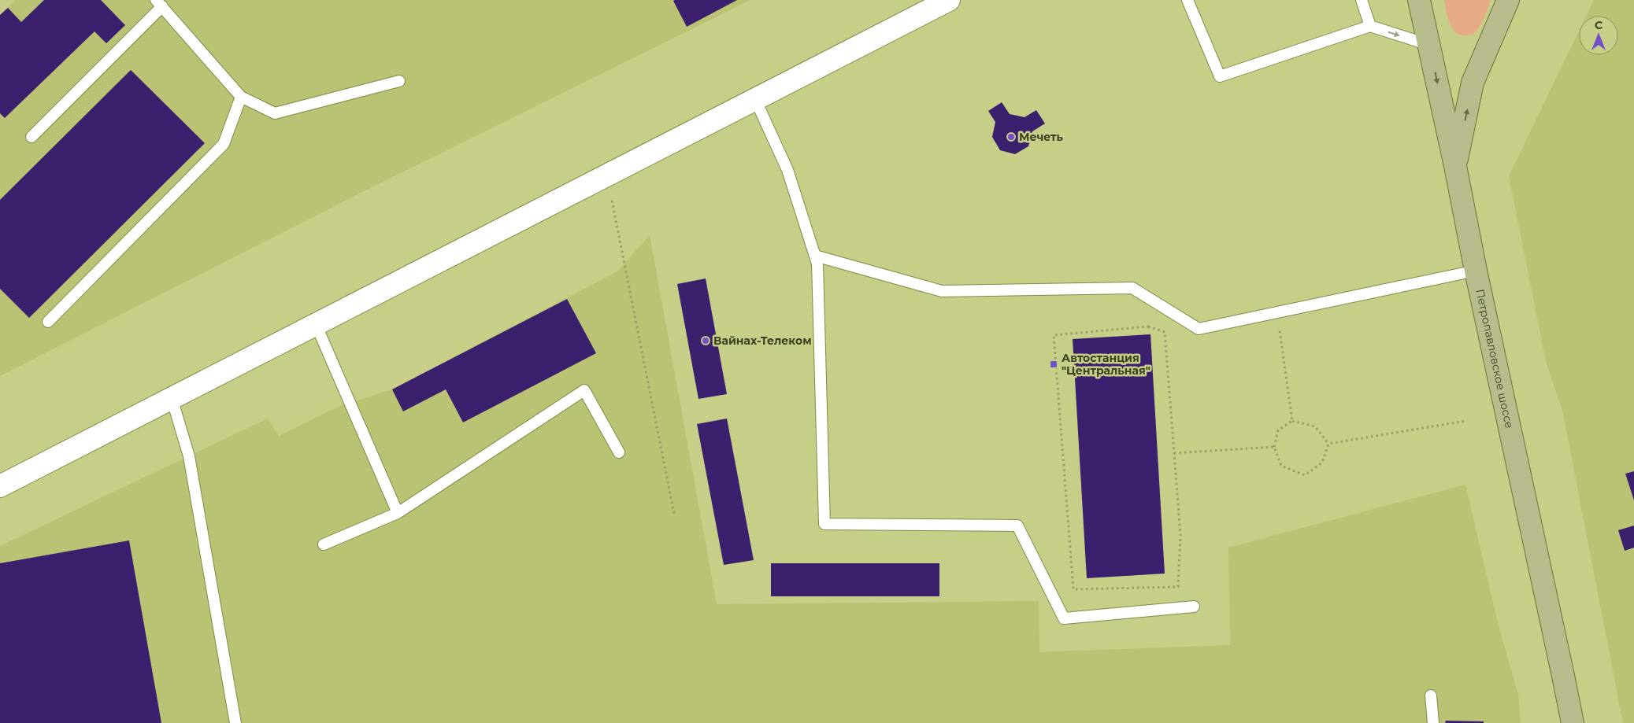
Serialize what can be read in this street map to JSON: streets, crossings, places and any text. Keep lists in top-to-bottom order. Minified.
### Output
{"streets":{"main road":["Петропавловское шоссе"]},"places":{"other":["Мечеть","Вайнах-Телеком"],"transit":["Автостанция \"Центральная\""]},"north":"top"}
